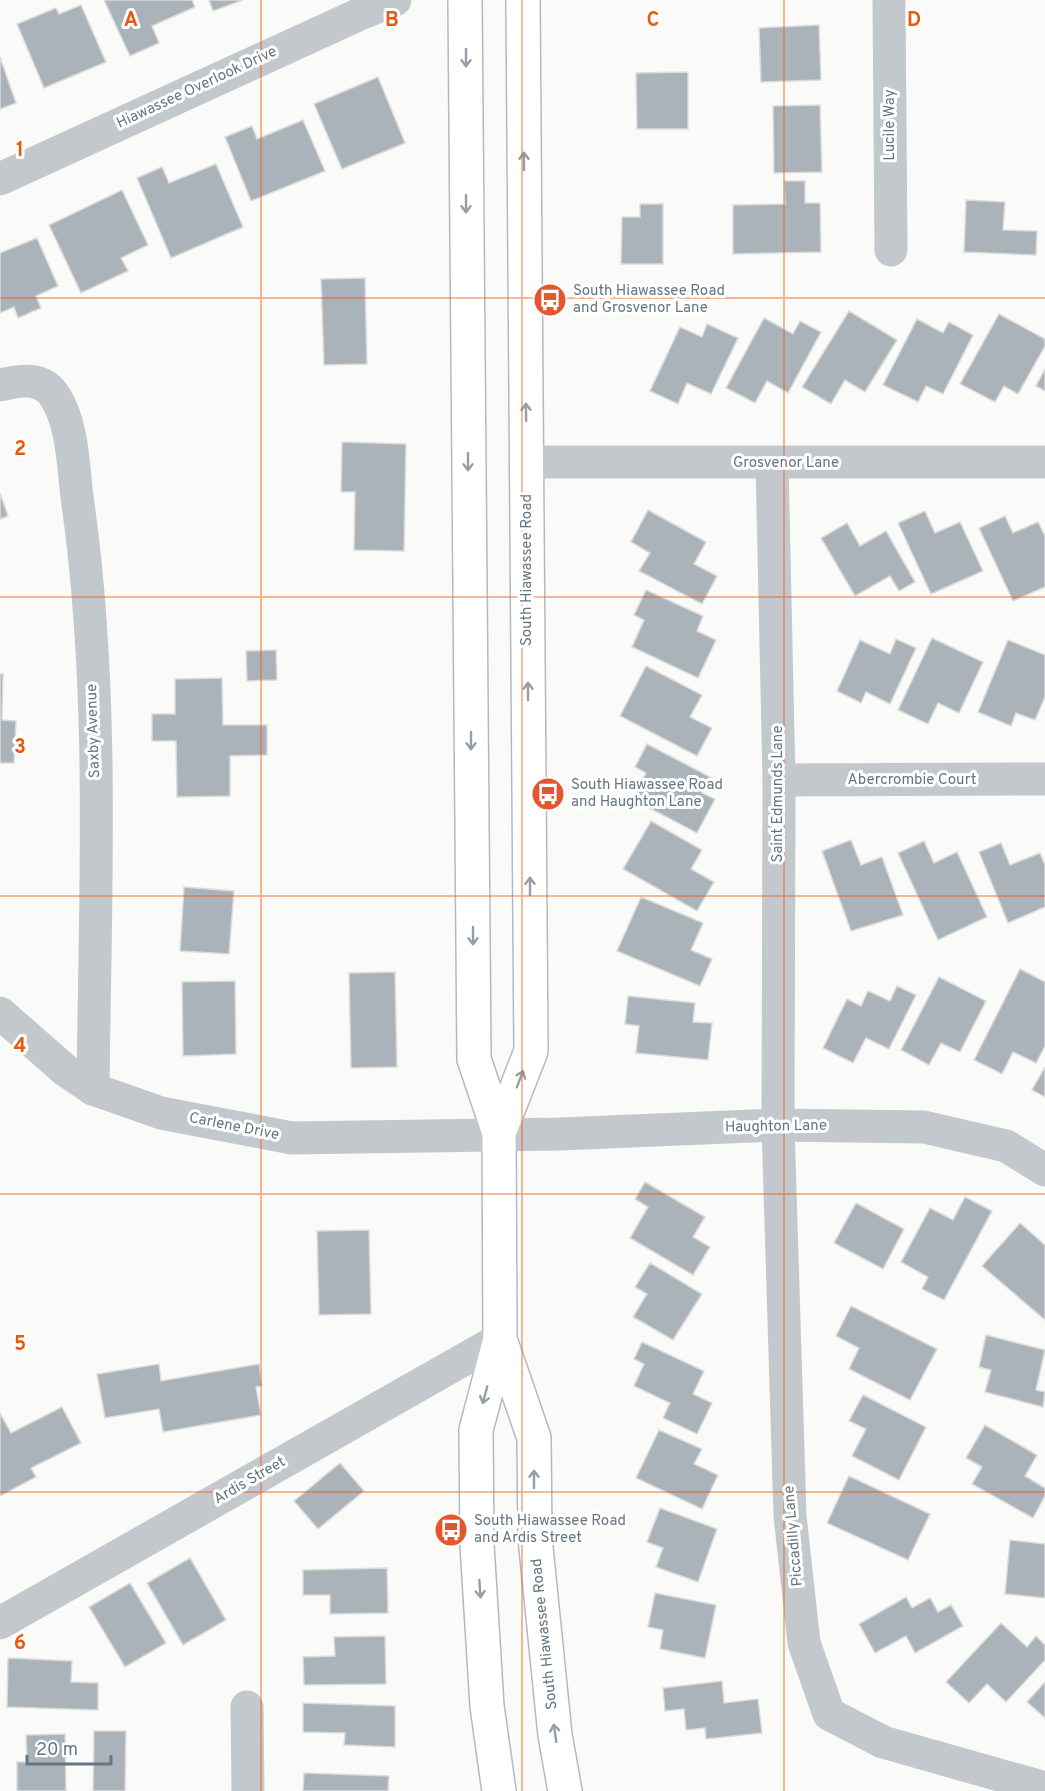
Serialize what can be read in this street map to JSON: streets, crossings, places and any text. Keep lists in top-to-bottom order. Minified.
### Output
{"streets":{"street":["Hiawassee Overlook Drive","Lucile Way","Grosvenor Lane","South Hiawassee Road","Saxby Avenue","Abercrombie Court","Saint Edmunds Lane","Carlene Drive","Haughton Lane","Ardis Street","Piccadilly Lane"]},"crossings":[["Grosvenor Lane","South Hiawassee Road"],["Grosvenor Lane","Saint Edmunds Lane"],["South Hiawassee Road","Carlene Drive"],["South Hiawassee Road","Haughton Lane"],["South Hiawassee Road","Ardis Street"],["Saxby Avenue","Carlene Drive"],["Abercrombie Court","Saint Edmunds Lane"],["Saint Edmunds Lane","Haughton Lane"],["Saint Edmunds Lane","Piccadilly Lane"],["Carlene Drive","Haughton Lane"],["Haughton Lane","Piccadilly Lane"]],"places":{"bus stop":["South Hiawassee Road and Grosvenor Lane","South Hiawassee Road and Haughton Lane","South Hiawassee Road and Ardis Street"]},"scale_bar":"20 m","grid":{"columns":["A","B","C","D"],"rows":["1","2","3","4","5","6"]}}
